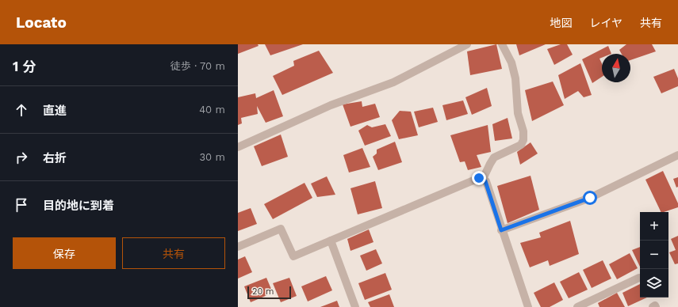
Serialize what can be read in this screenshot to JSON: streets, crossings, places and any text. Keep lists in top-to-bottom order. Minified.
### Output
{"scale_bar":"20 m","north":"top","page":{"header":"Locato","nav":["地図","レイヤ","共有"],"heading":["1 分","徒歩 · 70 m"],"list":[["直進","40 m"],["右折","30 m"],"目的地に到着"],"map_buttons":["+","−"],"buttons":["保存","共有"],"scale":"20 m"}}
